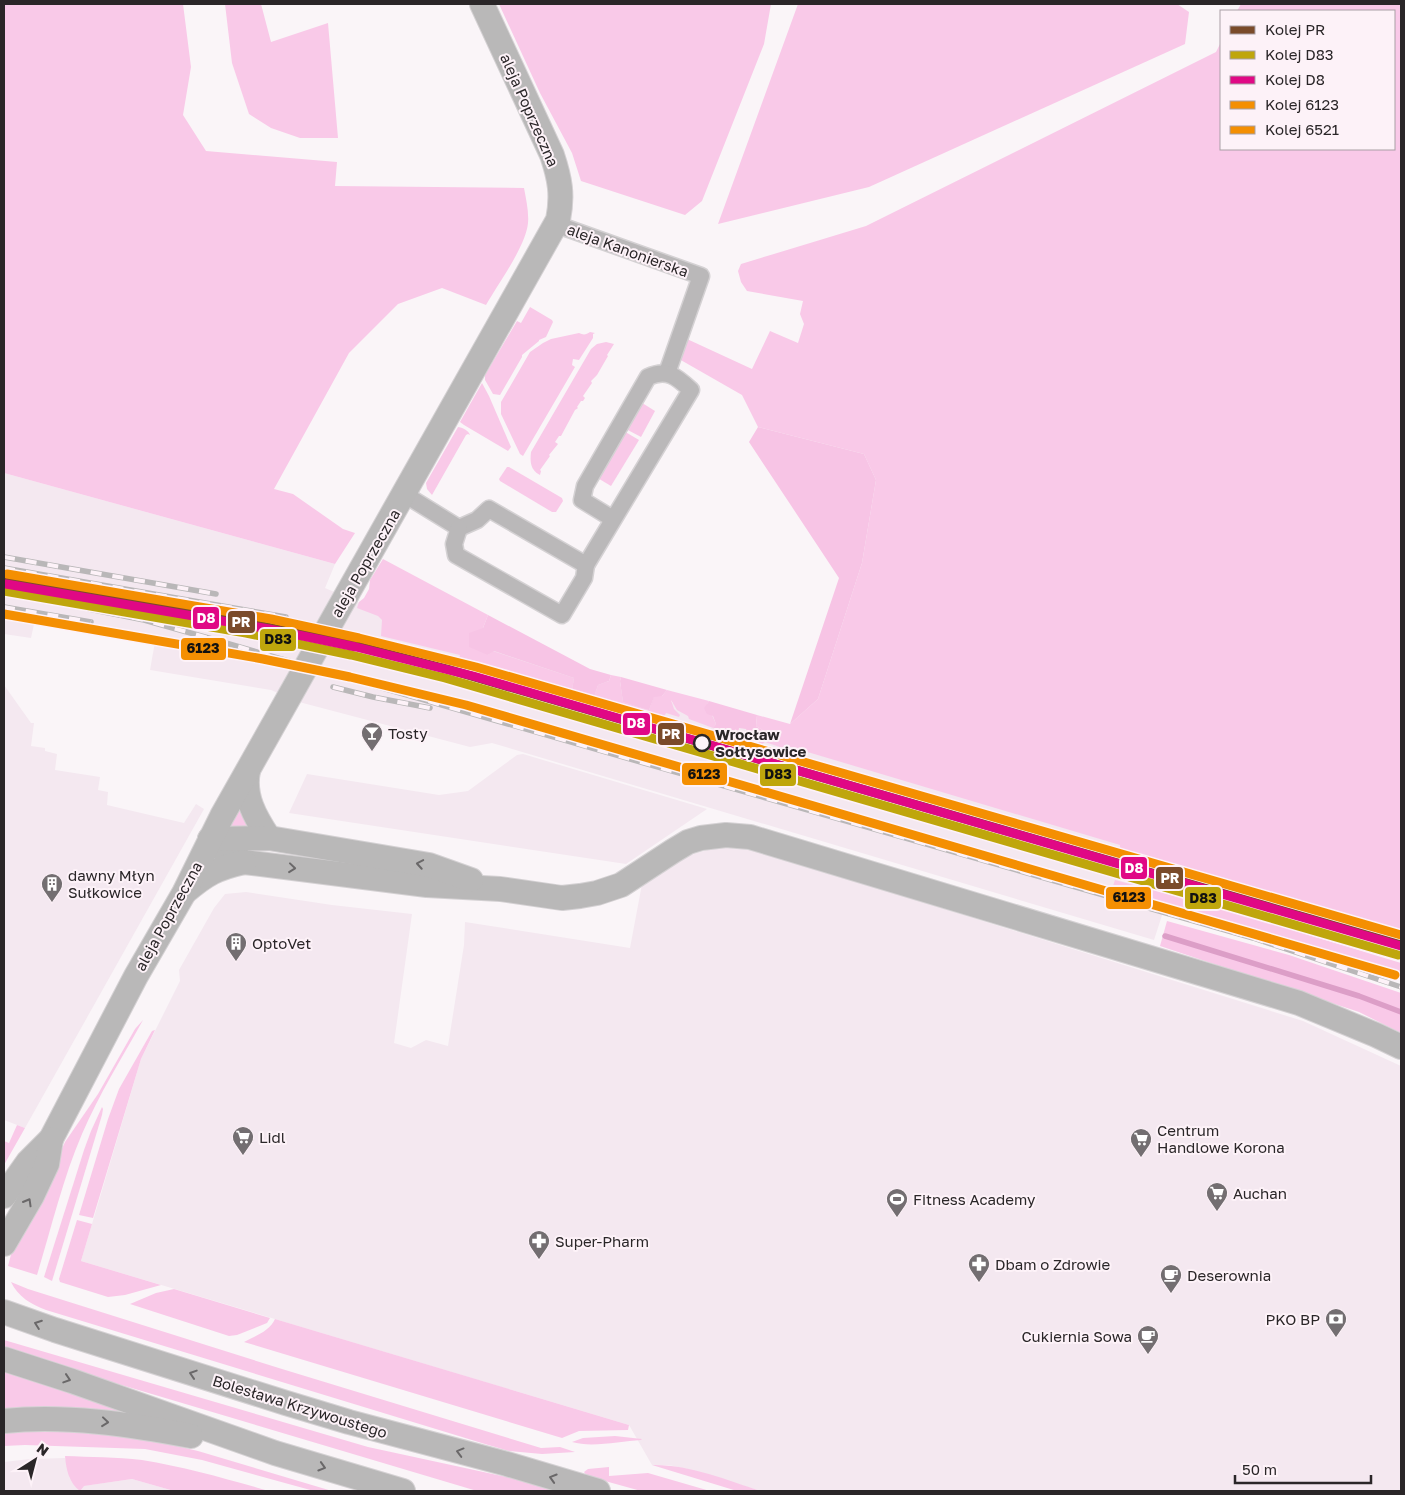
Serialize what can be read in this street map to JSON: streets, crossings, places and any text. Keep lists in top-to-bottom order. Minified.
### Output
{"streets":{"street":["aleja Poprzeczna","aleja Kanonierska","Bolesława Krzywoustego"]},"crossings":[["aleja Poprzeczna","aleja Kanonierska"]],"places":{"other":["Wrocław Sołtysowice"],"bar":["Tosty"],"building":["dawny Młyn Sułkowice","OptoVet"],"supermarket":["Lidl","Centrum Handlowe Korona","Auchan"],"sports":["Fitness Academy"],"pharmacy":["Super-Pharm","Dbam o Zdrowie"],"cafe":["Deserownia","Cukiernia Sowa"],"bank":["PKO BP"]},"lines":["rail line 6521","rail line PR","rail line D8","rail line D83","rail line 6123"],"legend":["Kolej PR","Kolej D83","Kolej D8","Kolej 6123","Kolej 6521"],"scale_bar":"50 m","north":"top right"}
